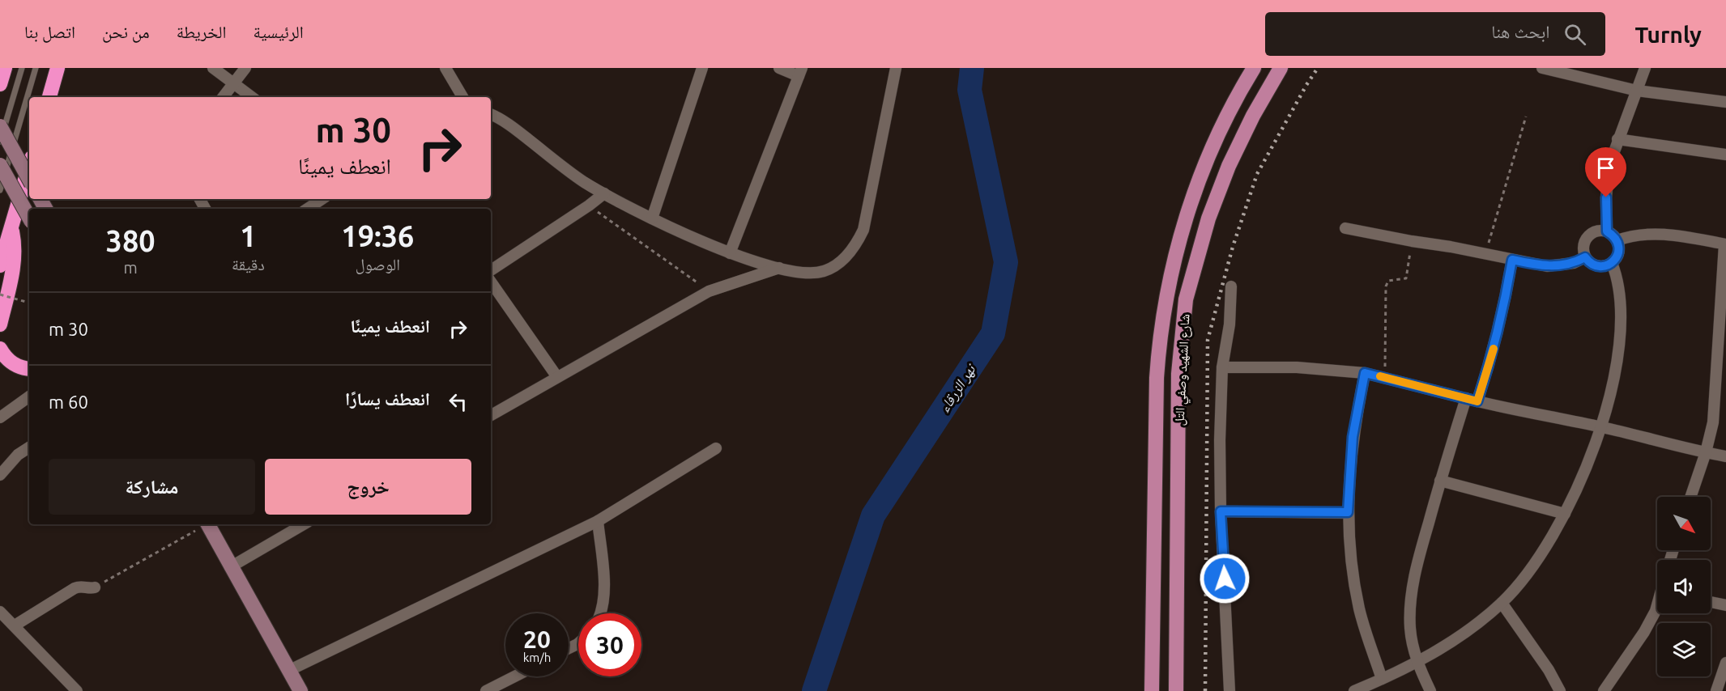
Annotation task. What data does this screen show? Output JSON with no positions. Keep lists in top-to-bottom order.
{
  "streets": {
    "main road": ["شارع الشهيد وصفي التل"]
  },
  "water": ["نهر الزرقاء"],
  "north": "bottom right",
  "page": {
    "header": "Turnly",
    "search": "ابحث هنا",
    "nav": [
      "الرئيسية",
      "الخريطة",
      "من نحن",
      "اتصل بنا"
    ],
    "turn": ["30 m", "انعطف يمينًا"],
    "eta": [
      "19:36",
      "الوصول",
      "1",
      "دقيقة",
      "380",
      "m"
    ],
    "list": [
      {
        "name": "انعطف يمينًا",
        "value": "30 m"
      },
      {
        "name": "انعطف يسارًا",
        "value": "60 m"
      }
    ],
    "buttons": ["خروج", "مشاركة"],
    "speed": "20 km/h",
    "limit": "30"
  }
}
